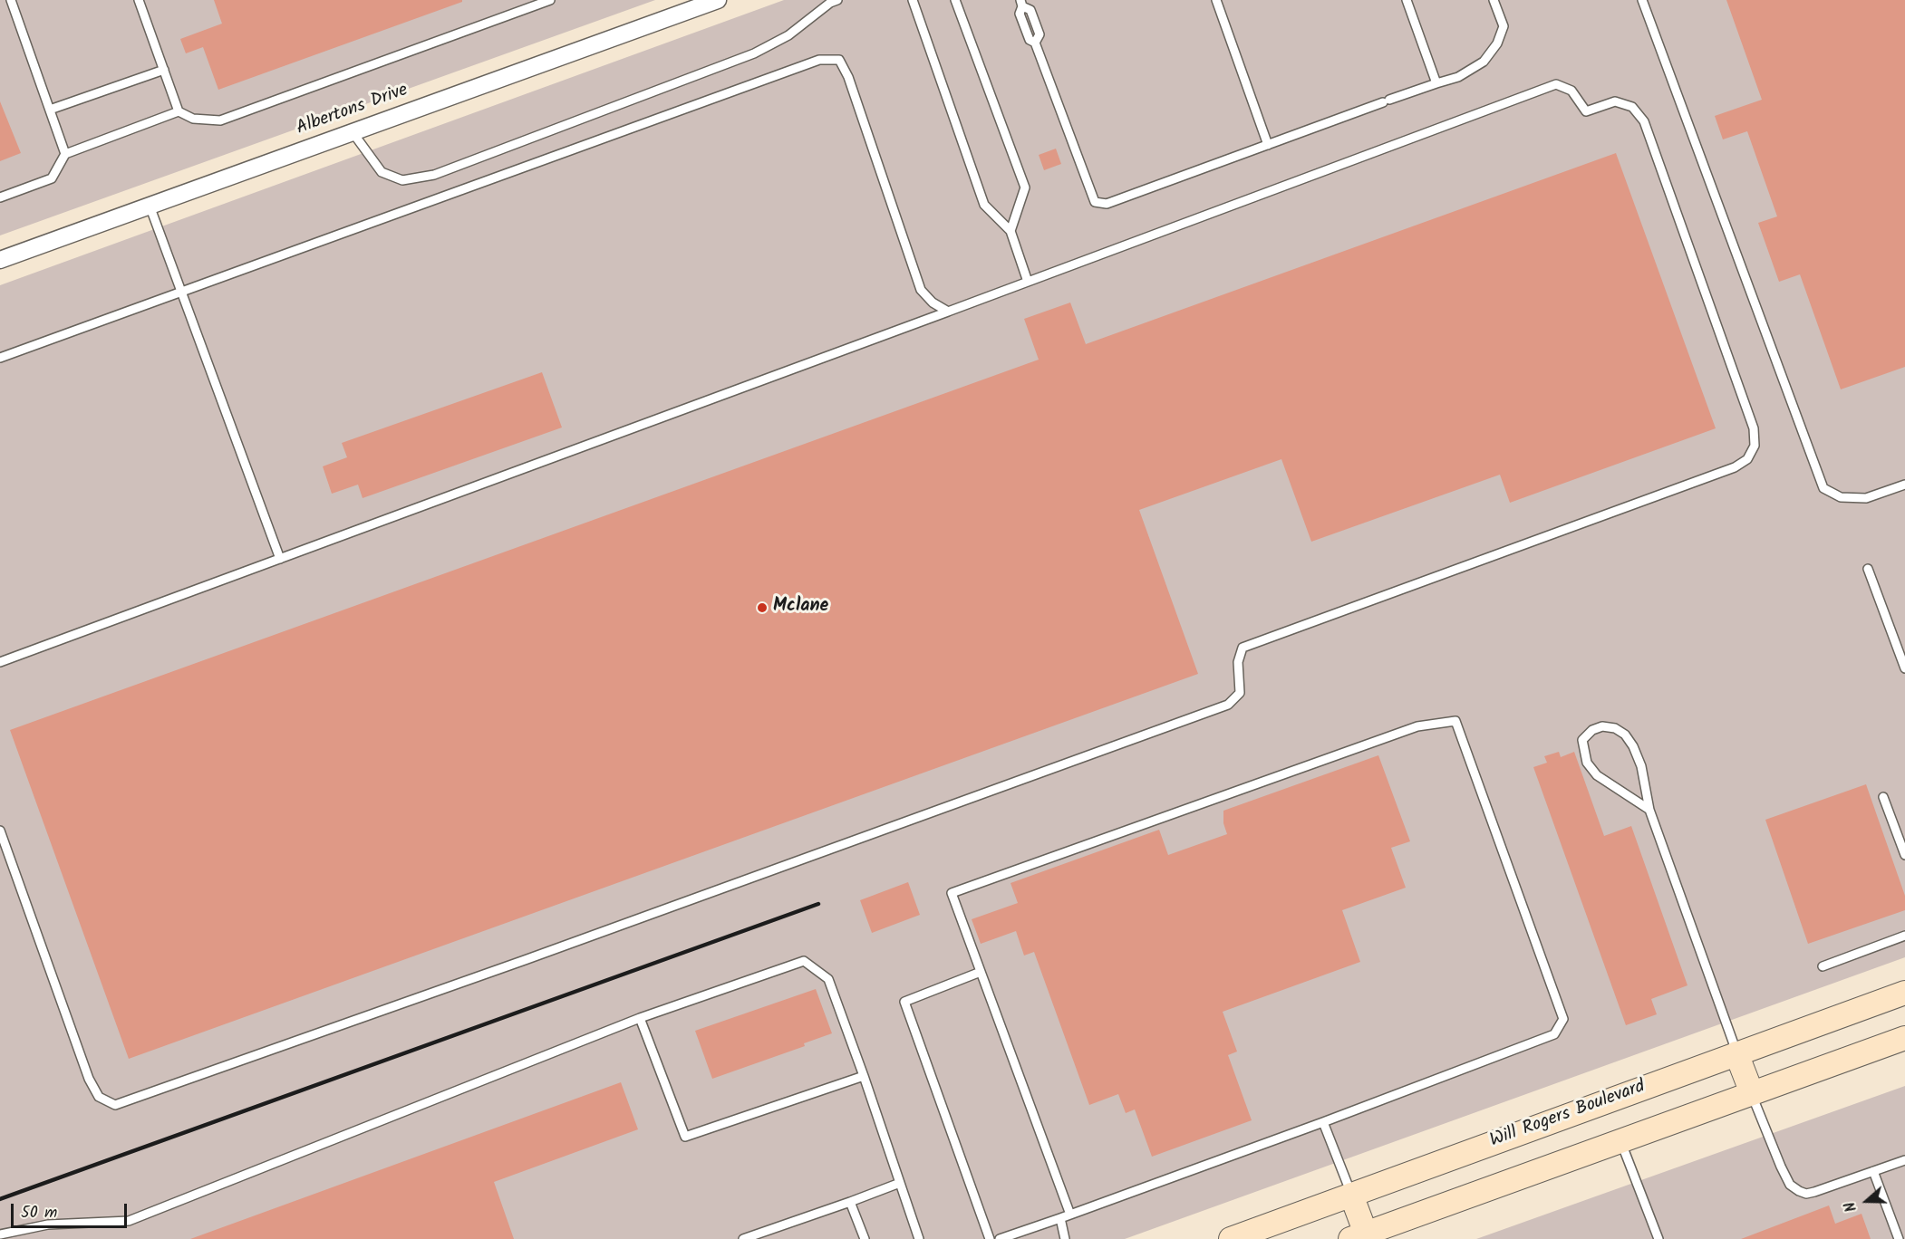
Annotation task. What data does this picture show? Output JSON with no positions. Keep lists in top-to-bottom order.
{
  "streets": {
    "main road": ["Will Rogers Boulevard"],
    "street": ["Albertons Drive"]
  },
  "places": ["Mclane"],
  "scale_bar": "50 m",
  "north": "left"
}
